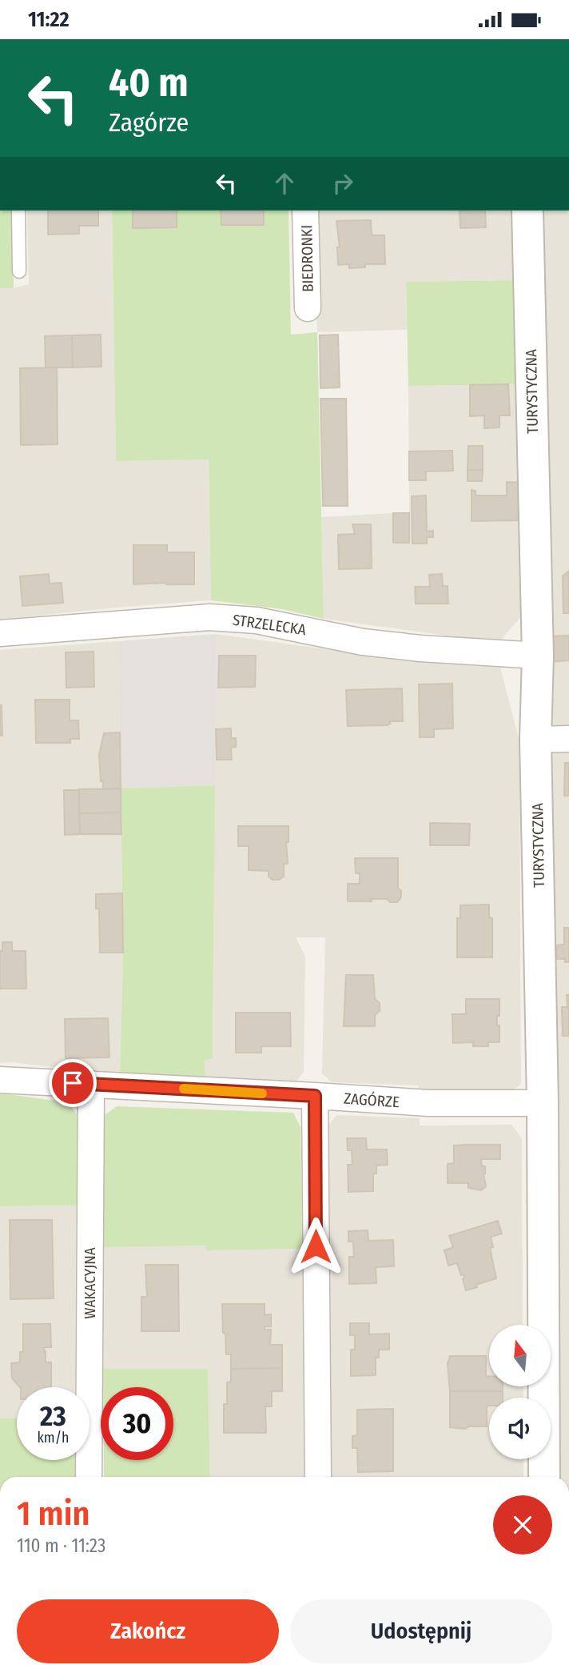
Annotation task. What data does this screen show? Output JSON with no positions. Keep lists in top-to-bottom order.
{
  "streets": {
    "street": [
      "BIEDRONKI",
      "TURYSTYCZNA",
      "STRZELECKA",
      "ZAGÓRZE",
      "WAKACYJNA"
    ]
  },
  "crossings": [
    ["TURYSTYCZNA", "STRZELECKA"],
    ["TURYSTYCZNA", "ZAGÓRZE"],
    ["ZAGÓRZE", "WAKACYJNA"]
  ],
  "north": "top",
  "page": {
    "status": "11:22",
    "turn": ["40 m", "Zagórze"],
    "speed": "23 km/h",
    "limit": "30",
    "heading": ["1 min", "110 m · 11:23"],
    "buttons": ["Zakończ", "Udostępnij"]
  }
}
